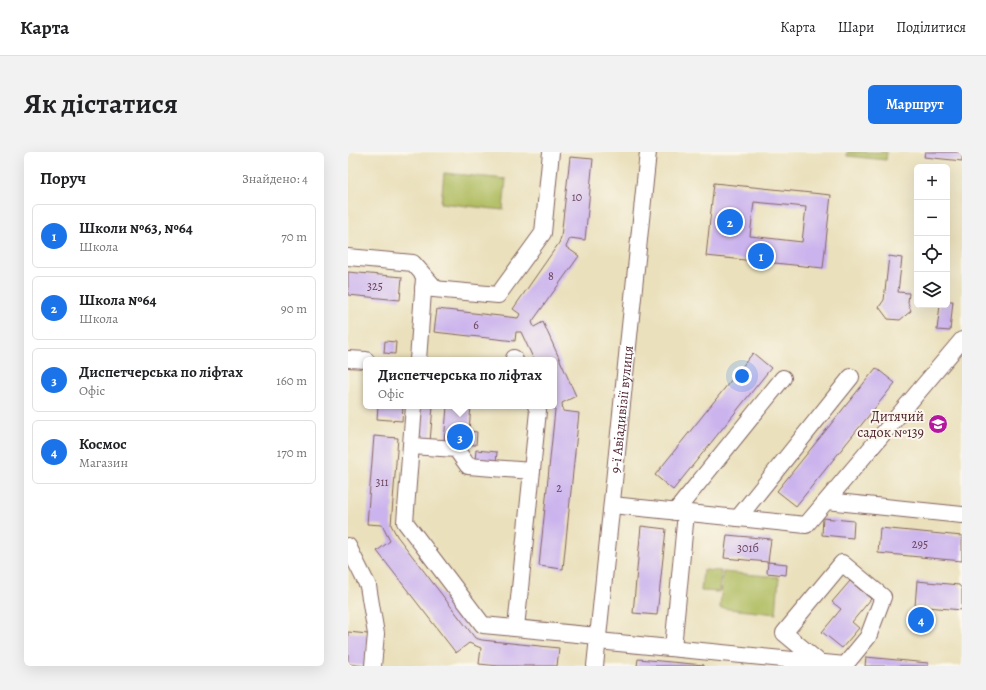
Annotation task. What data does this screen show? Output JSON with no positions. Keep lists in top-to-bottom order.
{
  "streets": {
    "street": ["9-ї Авіадивізії вулиця"]
  },
  "places": {
    "school or university": ["Дитячий садок №139"]
  },
  "house_numbers": [
    "10",
    "8",
    "325",
    "6",
    "311",
    "2",
    "295",
    "301б"
  ],
  "page": {
    "header": "Карта",
    "nav": ["Карта", "Шари", "Поділитися"],
    "title": "Як дістатися",
    "buttons": "Маршрут",
    "heading": ["Поруч", "Знайдено: 4"],
    "map_buttons": ["+", "−"],
    "list": [
      {
        "mark": "1",
        "name": "Школи №63, №64",
        "note": "Школа",
        "value": "70 m"
      },
      {
        "mark": "2",
        "name": "Школа №64",
        "note": "Школа",
        "value": "90 m"
      },
      {
        "mark": "3",
        "name": "Диспетчерська по ліфтах",
        "note": "Офіс",
        "value": "160 m"
      },
      {
        "mark": "4",
        "name": "Космос",
        "note": "Магазин",
        "value": "170 m"
      }
    ],
    "pins": [
      "2",
      "1",
      "3",
      "4"
    ],
    "popup": ["Диспетчерська по ліфтах", "Офіс"]
  }
}
